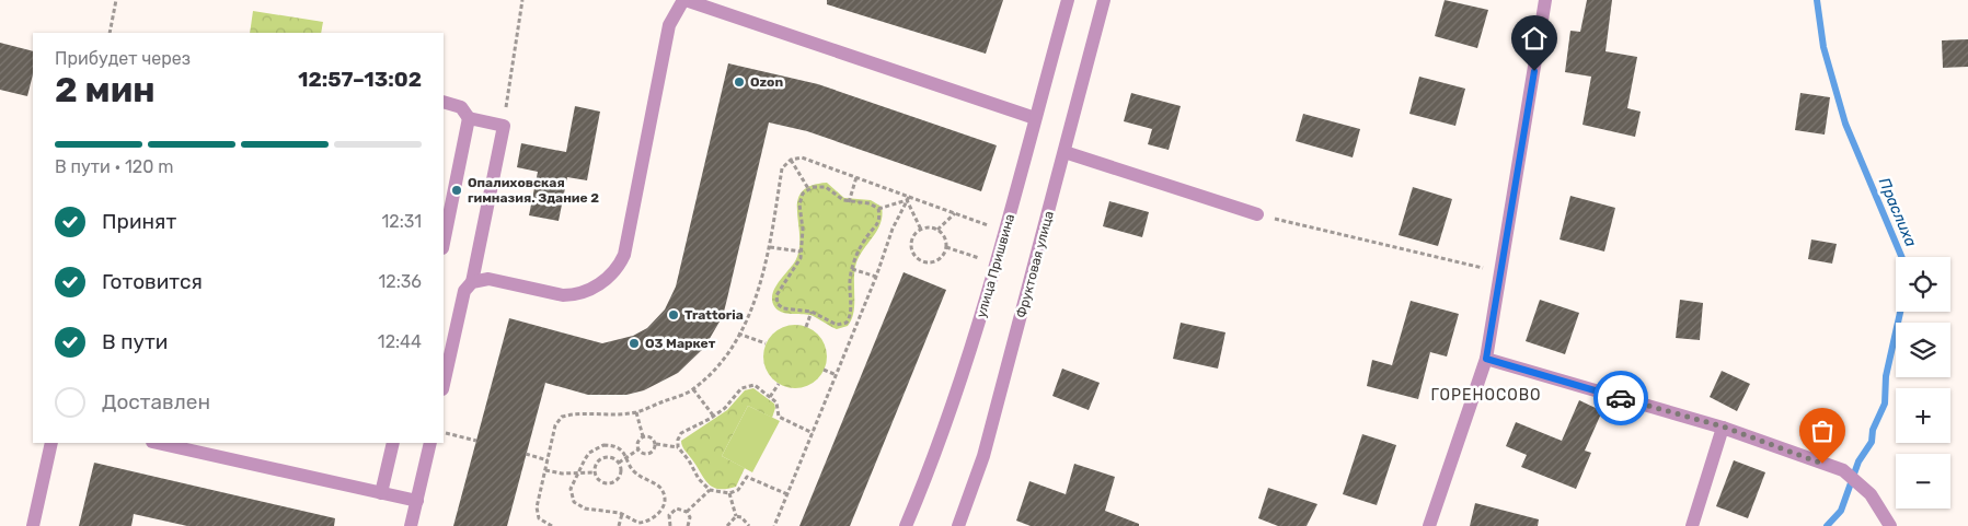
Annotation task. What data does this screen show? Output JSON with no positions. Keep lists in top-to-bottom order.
{
  "streets": {
    "street": ["Фруктовая улица", "улица Пришвина"]
  },
  "districts": ["ГОРЕНОСОВО"],
  "water": ["Праслиха"],
  "places": [
    "Ozon",
    "Опалиховская гимназия. Здание 2",
    "Trattoria",
    "О3 Маркет"
  ],
  "page": {
    "heading": ["2 мин", "Прибудет через", "12:57–13:02"],
    "bar": "В пути · 120 m",
    "list": [
      ["Принят", "12:31"],
      ["Готовится", "12:36"],
      ["В пути", "12:44"],
      "Доставлен"
    ],
    "map_buttons": ["+", "−"]
  }
}
